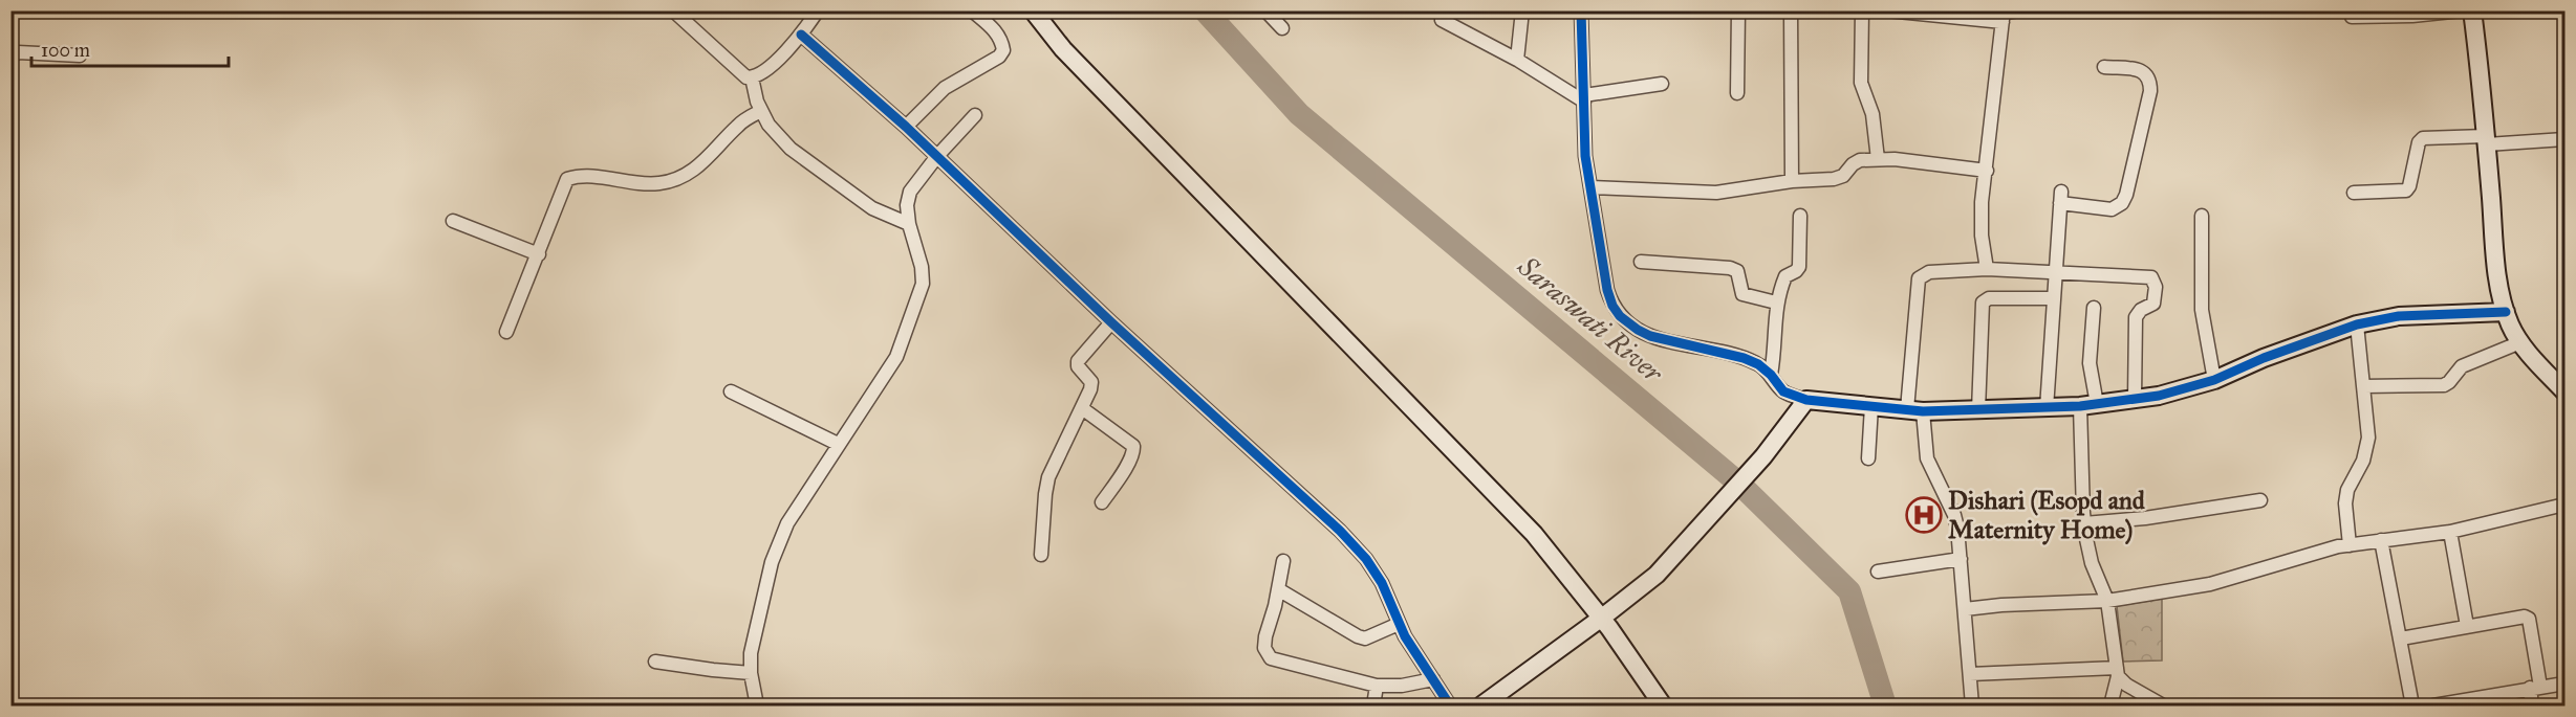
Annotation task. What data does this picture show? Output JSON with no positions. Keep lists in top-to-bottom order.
{
  "water": ["Saraswati River"],
  "places": {
    "hospital": ["Dishari (Esopd and Maternity Home)"]
  },
  "scale_bar": "100 m"
}
